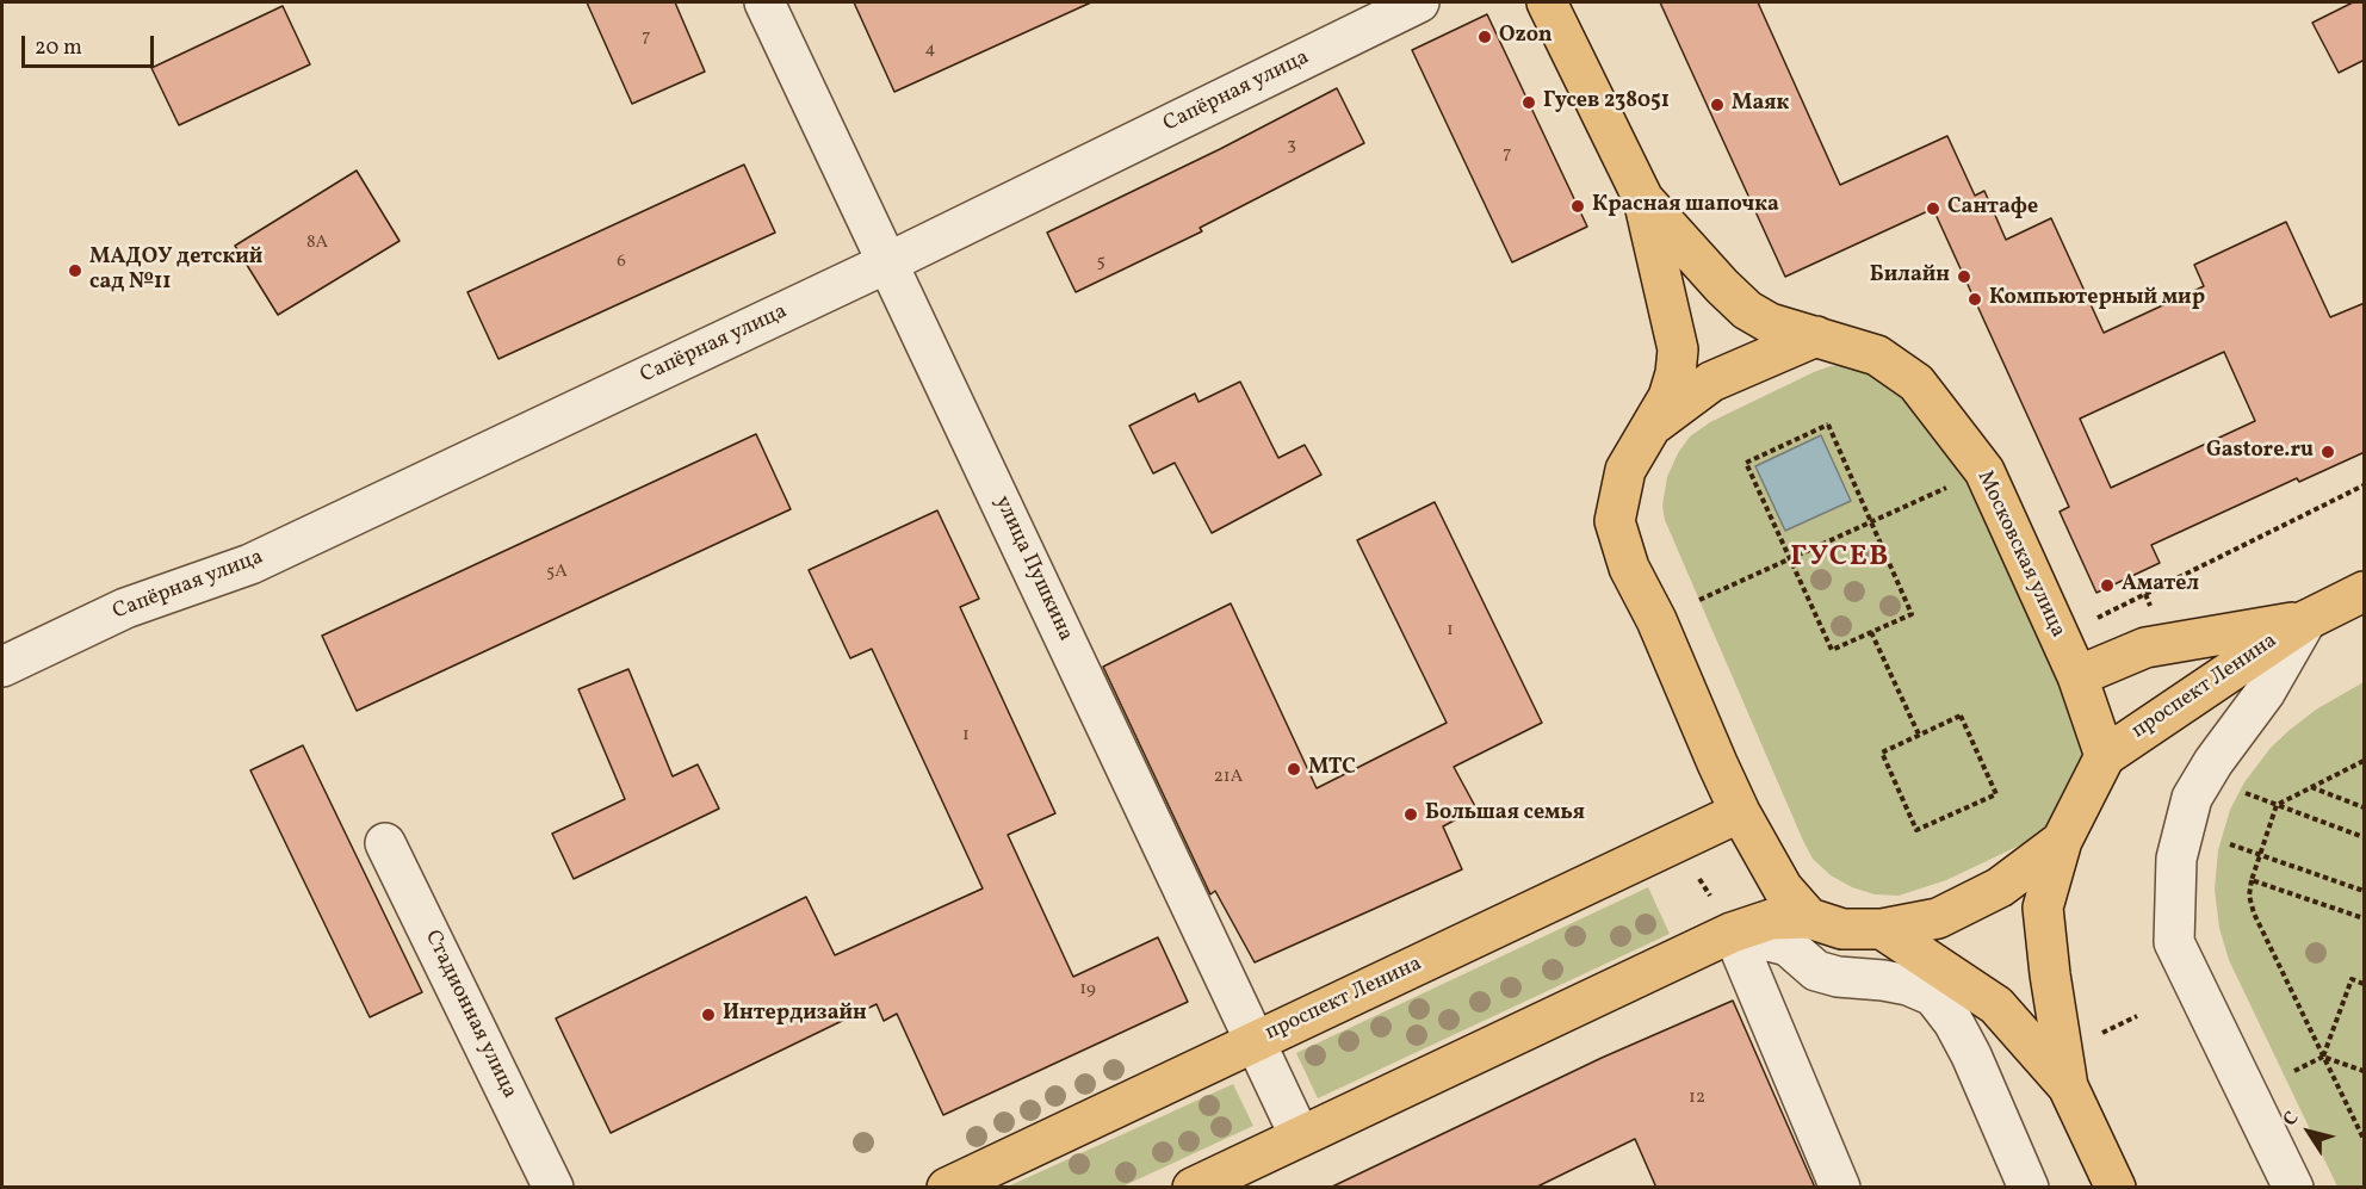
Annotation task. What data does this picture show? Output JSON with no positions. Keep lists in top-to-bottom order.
{
  "streets": {
    "main road": ["Московская улица", "проспект Ленина"],
    "street": ["Сапёрная улица", "улица Пушкина", "Стадионная улица"]
  },
  "crossings": [
    ["Сапёрная улица", "улица Пушкина"],
    ["Московская улица", "проспект Ленина"],
    ["улица Пушкина", "проспект Ленина"]
  ],
  "districts": ["ГУСЕВ"],
  "places": [
    "Ozon",
    "Гусев 238051",
    "Маяк",
    "Красная шапочка",
    "Сантафе",
    "МАДОУ детский сад №11",
    "Билайн",
    "Компьютерный мир",
    "Gastore.ru",
    "Амател",
    "МТС",
    "Большая семья",
    "Интердизайн"
  ],
  "house_numbers": [
    "7",
    "4",
    "3",
    "7",
    "8А",
    "6",
    "5",
    "5А",
    "1",
    "1",
    "21А",
    "19",
    "12"
  ],
  "scale_bar": "20 m",
  "north": "top left"
}
